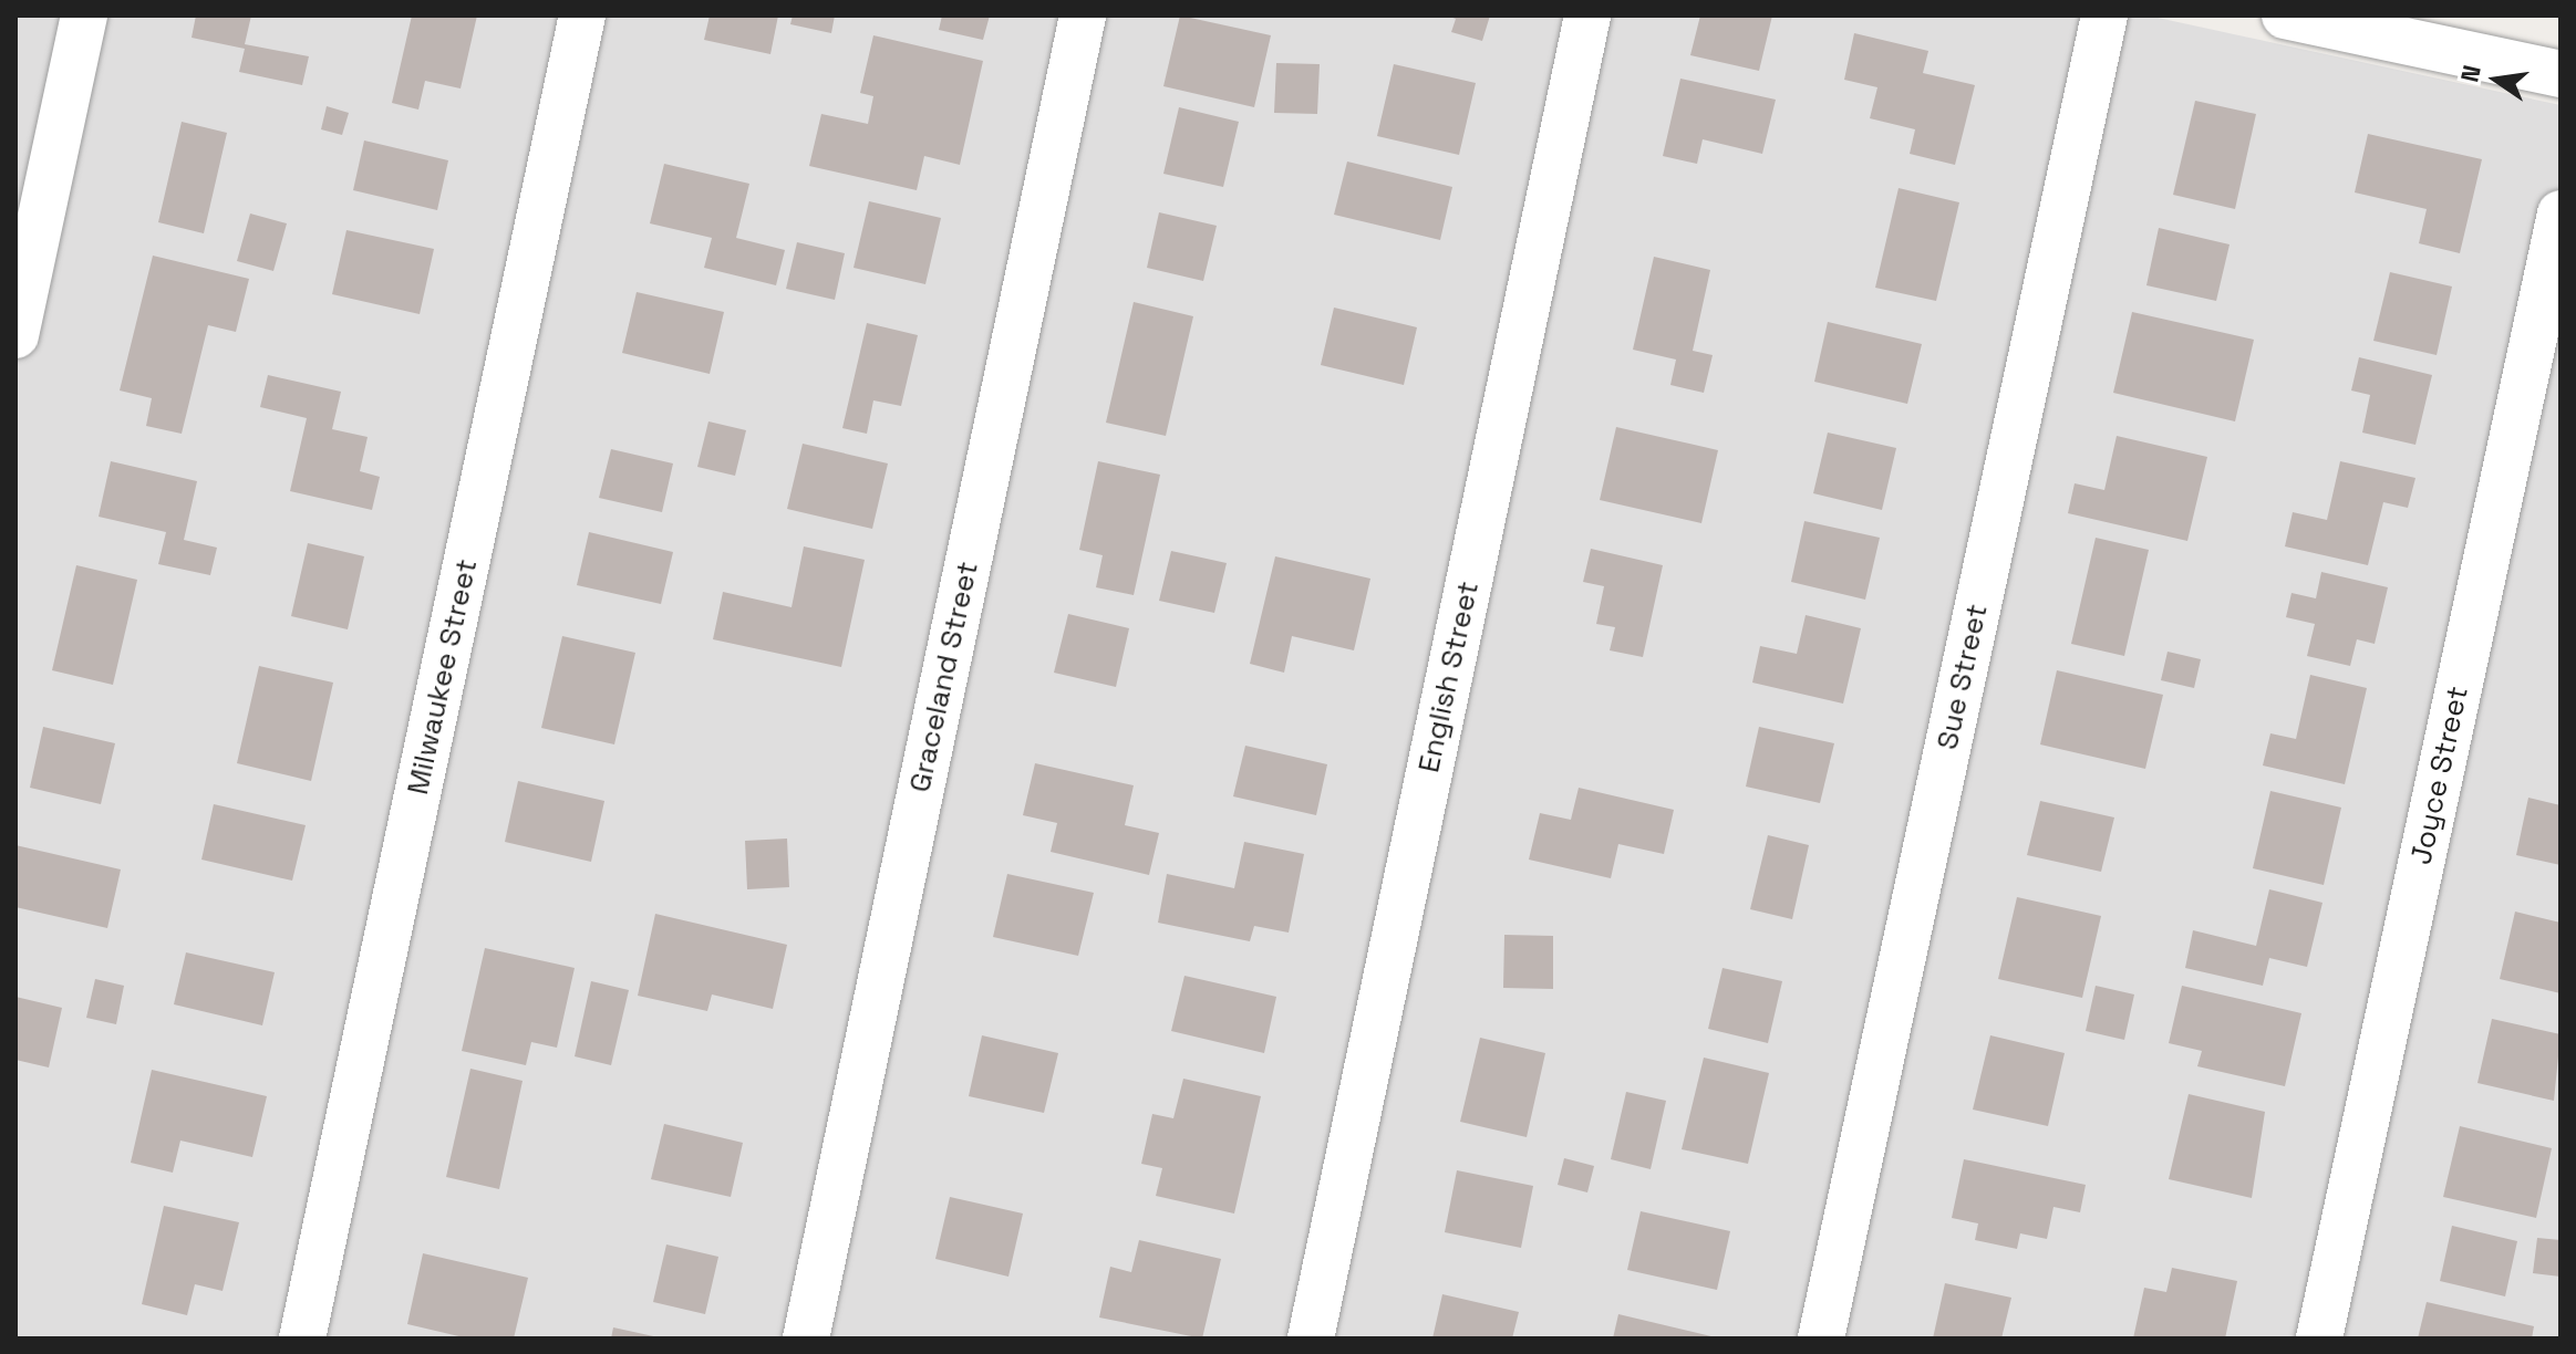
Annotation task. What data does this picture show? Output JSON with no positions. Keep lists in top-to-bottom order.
{
  "streets": {
    "street": [
      "Milwaukee Street",
      "Graceland Street",
      "English Street",
      "Sue Street",
      "Joyce Street"
    ]
  },
  "north": "left"
}
